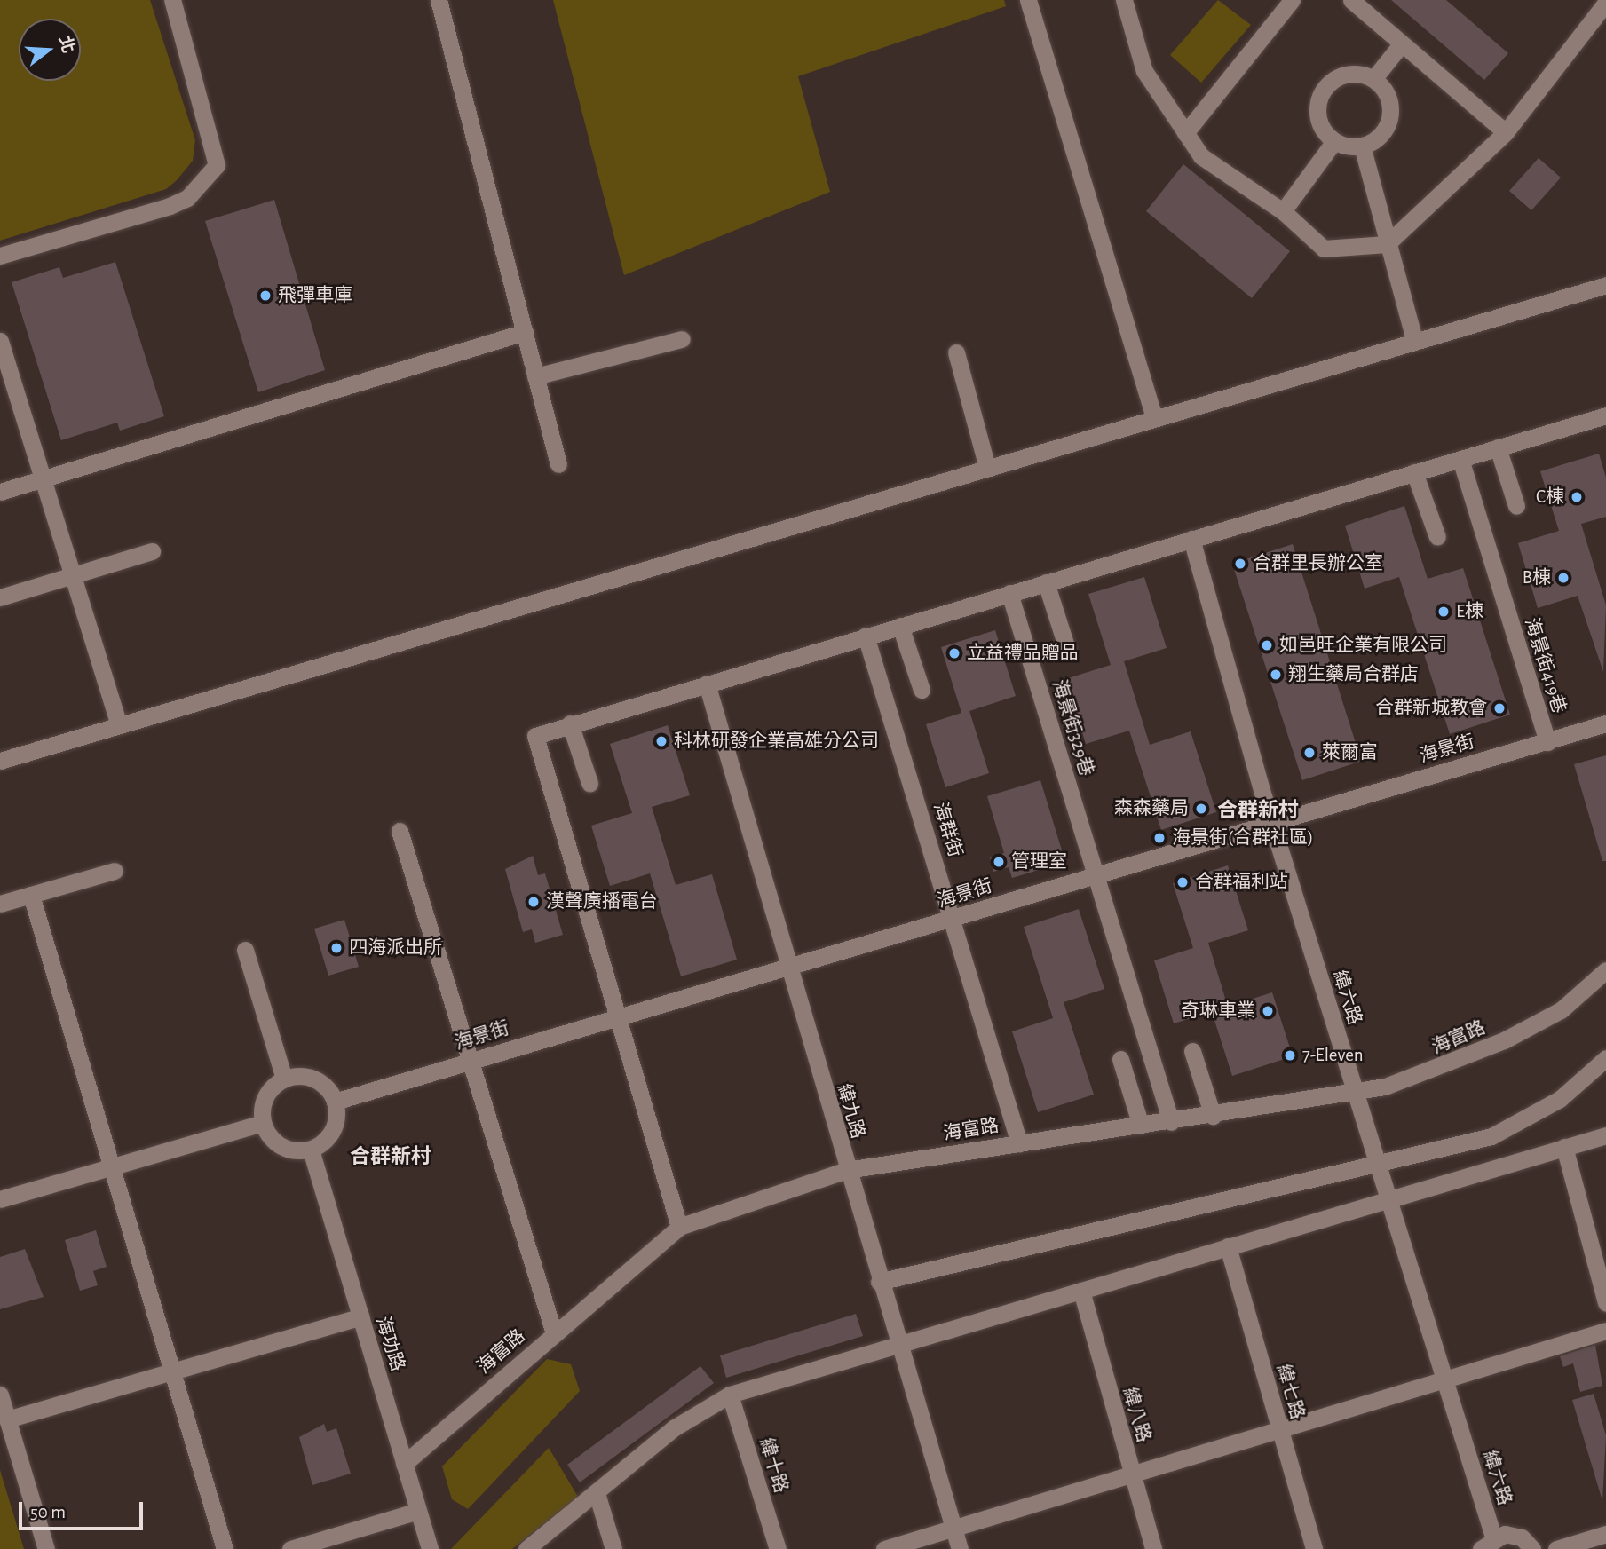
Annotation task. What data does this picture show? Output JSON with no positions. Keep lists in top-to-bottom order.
{
  "streets": {
    "street": [
      "海景街419巷",
      "海景街329巷",
      "海景街",
      "海群街",
      "緯六路",
      "海富路",
      "緯九路",
      "海功路",
      "緯七路",
      "緯八路",
      "緯十路"
    ]
  },
  "crossings": [
    ["海景街419巷", "海景街"],
    ["海景街329巷", "海景街"],
    ["海景街329巷", "海富路"],
    ["海景街", "海群街"],
    ["海景街", "緯六路"],
    ["海景街", "緯九路"],
    ["海景街", "海功路"],
    ["海群街", "海富路"],
    ["緯六路", "海富路"],
    ["海富路", "緯九路"],
    ["海富路", "海功路"]
  ],
  "districts": ["合群新村", "合群新村"],
  "places": [
    "飛彈車庫",
    "C棟",
    "合群里長辦公室",
    "B棟",
    "E棟",
    "如邑旺企業有限公司",
    "立益禮品贈品",
    "翔生藥局合群店",
    "合群新城教會",
    "科林研發企業高雄分公司",
    "萊爾富",
    "森森藥局",
    "海景街(合群社區)",
    "管理室",
    "合群福利站",
    "漢聲廣播電台",
    "四海派出所",
    "奇琳車業",
    "7-Eleven"
  ],
  "scale_bar": "50 m",
  "north": "right"
}
